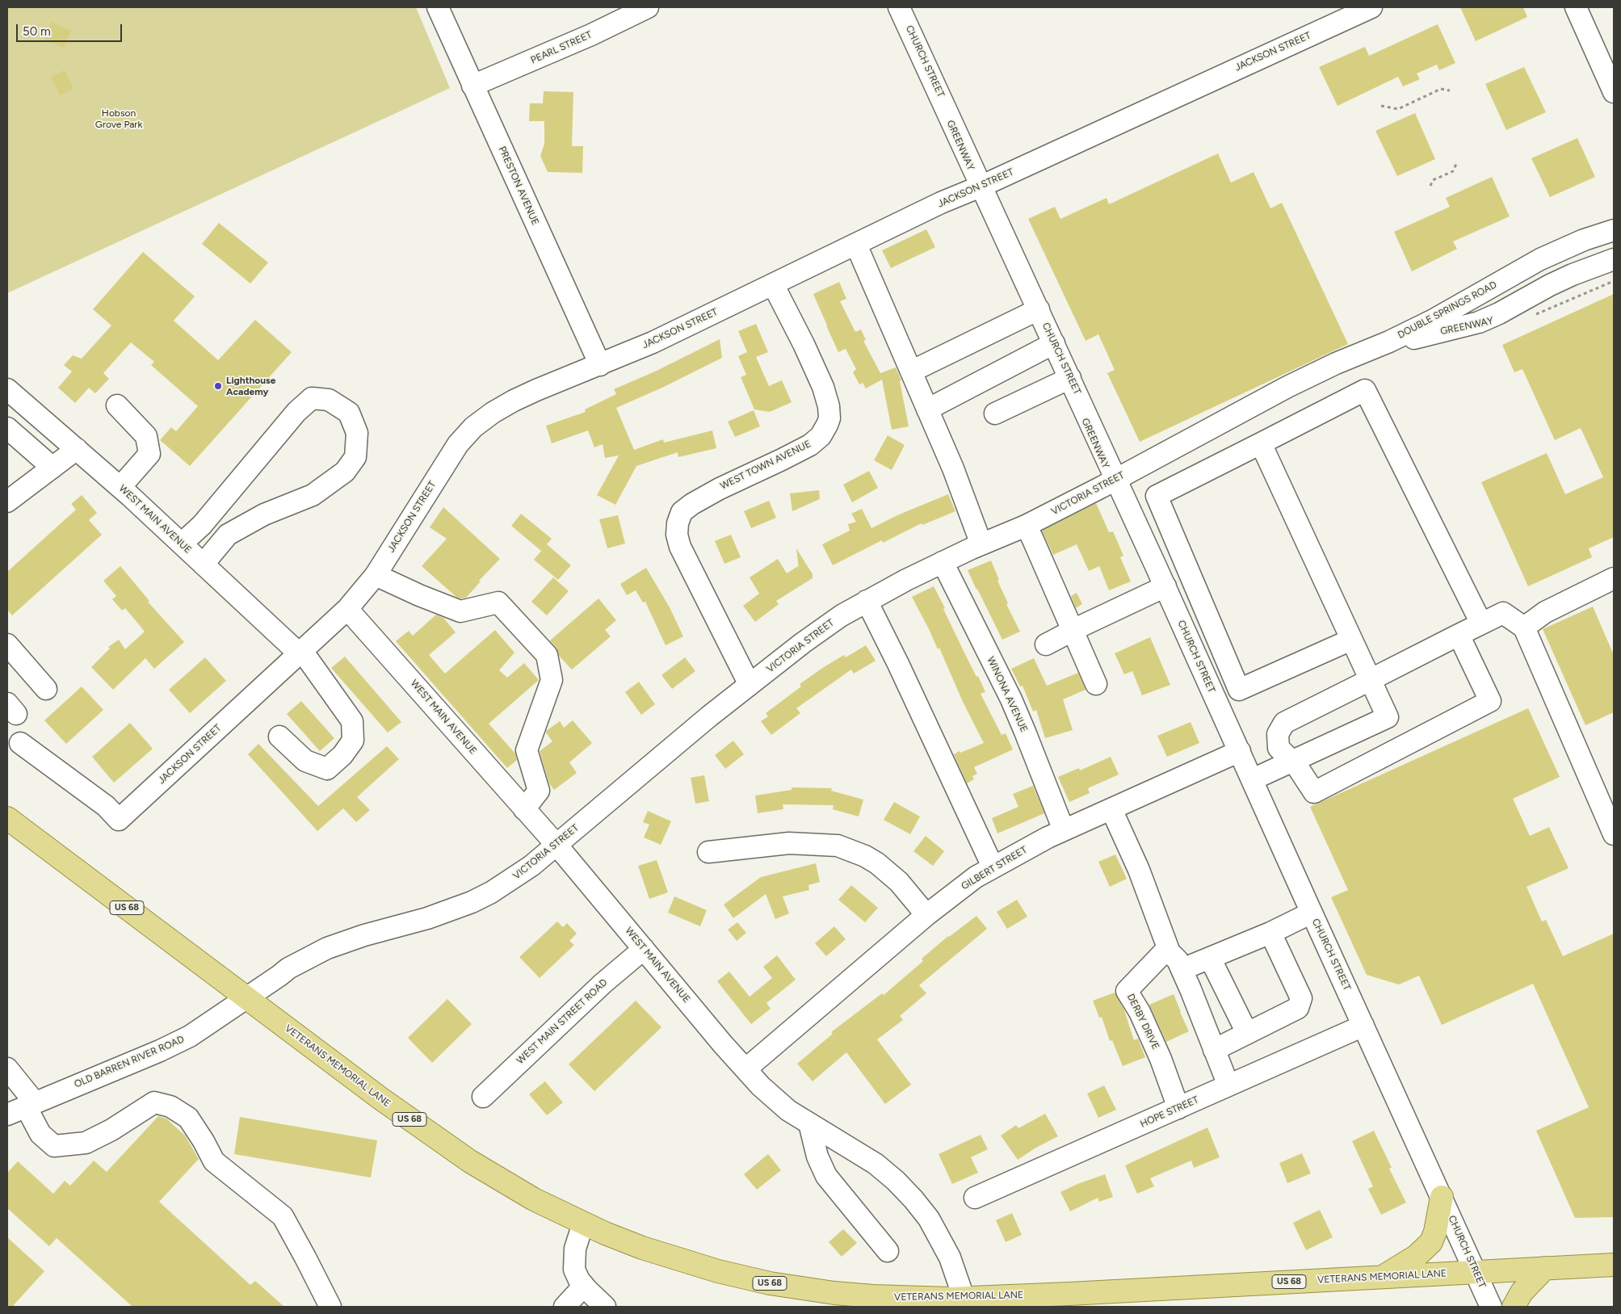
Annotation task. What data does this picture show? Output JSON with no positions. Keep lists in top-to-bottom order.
{
  "streets": {
    "main road": ["US 68", "VETERANS MEMORIAL LANE"],
    "street": [
      "PEARL STREET",
      "JACKSON STREET",
      "CHURCH STREET",
      "PRESTON AVENUE",
      "DOUBLE SPRINGS ROAD",
      "WEST TOWN AVENUE",
      "VICTORIA STREET",
      "WEST MAIN AVENUE",
      "WINONA AVENUE",
      "GILBERT STREET",
      "WEST MAIN STREET ROAD",
      "DERBY DRIVE",
      "OLD BARREN RIVER ROAD",
      "HOPE STREET"
    ]
  },
  "crossings": [
    ["PEARL STREET", "PRESTON AVENUE"],
    ["JACKSON STREET", "CHURCH STREET"],
    ["JACKSON STREET", "PRESTON AVENUE"],
    ["JACKSON STREET", "WEST TOWN AVENUE"],
    ["JACKSON STREET", "WEST MAIN AVENUE"],
    ["CHURCH STREET", "VICTORIA STREET"],
    ["CHURCH STREET", "GILBERT STREET"],
    ["CHURCH STREET", "VETERANS MEMORIAL LANE"],
    ["CHURCH STREET", "HOPE STREET"],
    ["DOUBLE SPRINGS ROAD", "VICTORIA STREET"],
    ["WEST TOWN AVENUE", "VICTORIA STREET"],
    ["VICTORIA STREET", "WEST MAIN AVENUE"],
    ["VICTORIA STREET", "WINONA AVENUE"],
    ["VICTORIA STREET", "OLD BARREN RIVER ROAD"],
    ["VICTORIA STREET", "VETERANS MEMORIAL LANE"],
    ["WEST MAIN AVENUE", "GILBERT STREET"],
    ["WEST MAIN AVENUE", "WEST MAIN STREET ROAD"],
    ["WEST MAIN AVENUE", "VETERANS MEMORIAL LANE"],
    ["WINONA AVENUE", "GILBERT STREET"],
    ["DERBY DRIVE", "HOPE STREET"],
    ["OLD BARREN RIVER ROAD", "VETERANS MEMORIAL LANE"]
  ],
  "parks": ["Hobson Grove Park"],
  "places": ["Lighthouse Academy"],
  "scale_bar": "50 m"
}
